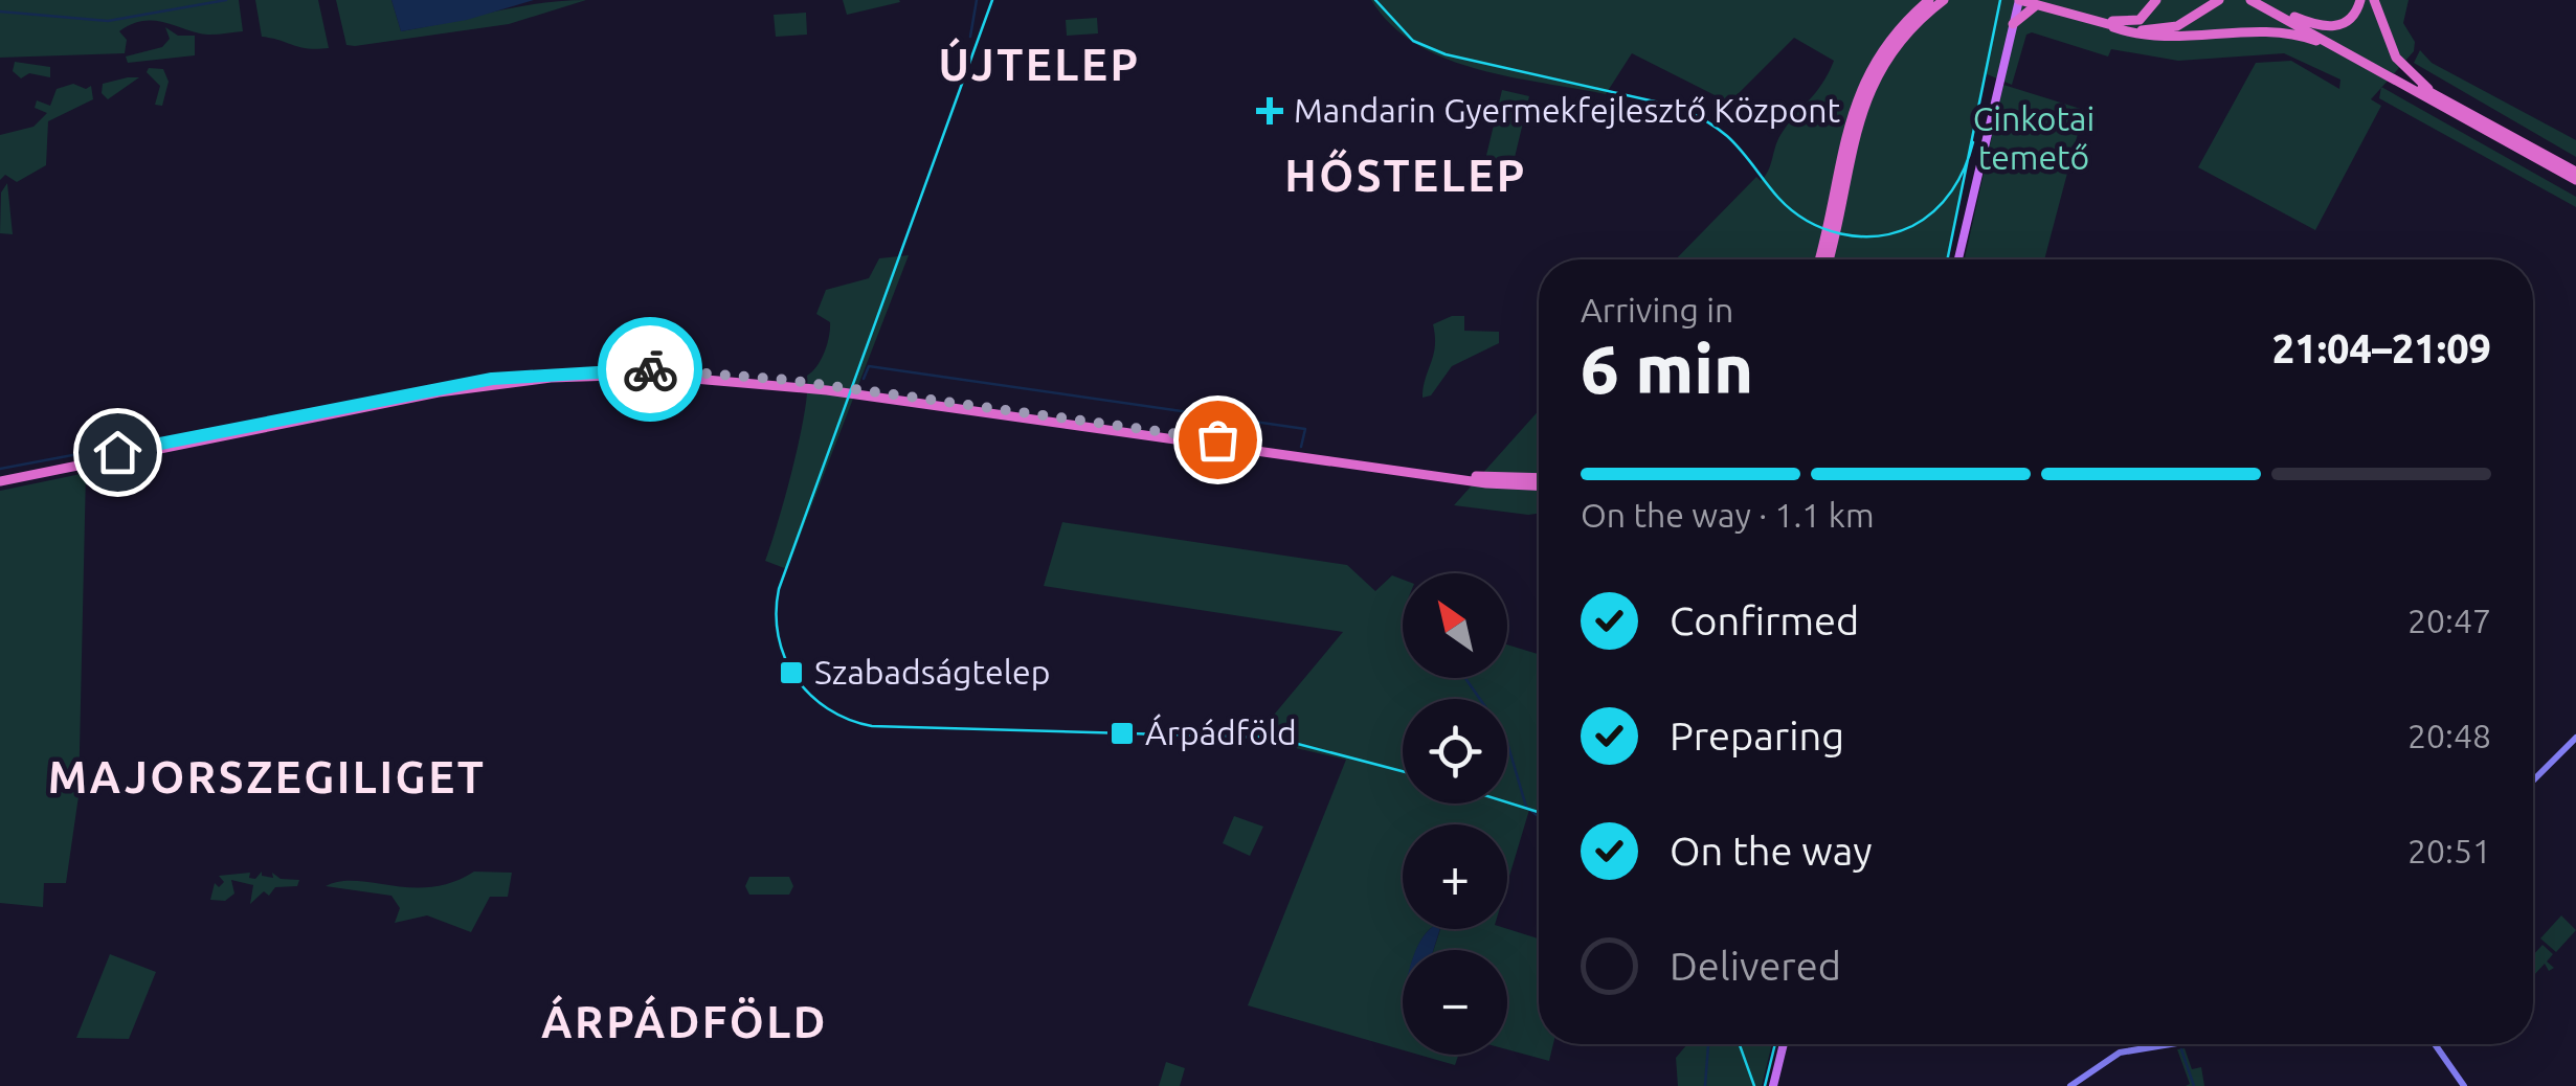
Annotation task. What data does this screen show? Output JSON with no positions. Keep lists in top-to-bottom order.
{
  "districts": [
    "ÚJTELEP",
    "HŐSTELEP",
    "MAJORSZEGILIGET",
    "ÁRPÁDFÖLD"
  ],
  "parks": ["Cinkotai temető"],
  "places": {
    "health": ["Mandarin Gyermekfejlesztő Központ"],
    "transit": ["Szabadságtelep", "Árpádföld"]
  },
  "north": "top left",
  "page": {
    "heading": ["6 min", "Arriving in", "21:04–21:09"],
    "bar": "On the way · 1.1 km",
    "list": [
      ["Confirmed", "20:47"],
      ["Preparing", "20:48"],
      ["On the way", "20:51"],
      "Delivered"
    ],
    "map_buttons": ["+", "−"]
  }
}
